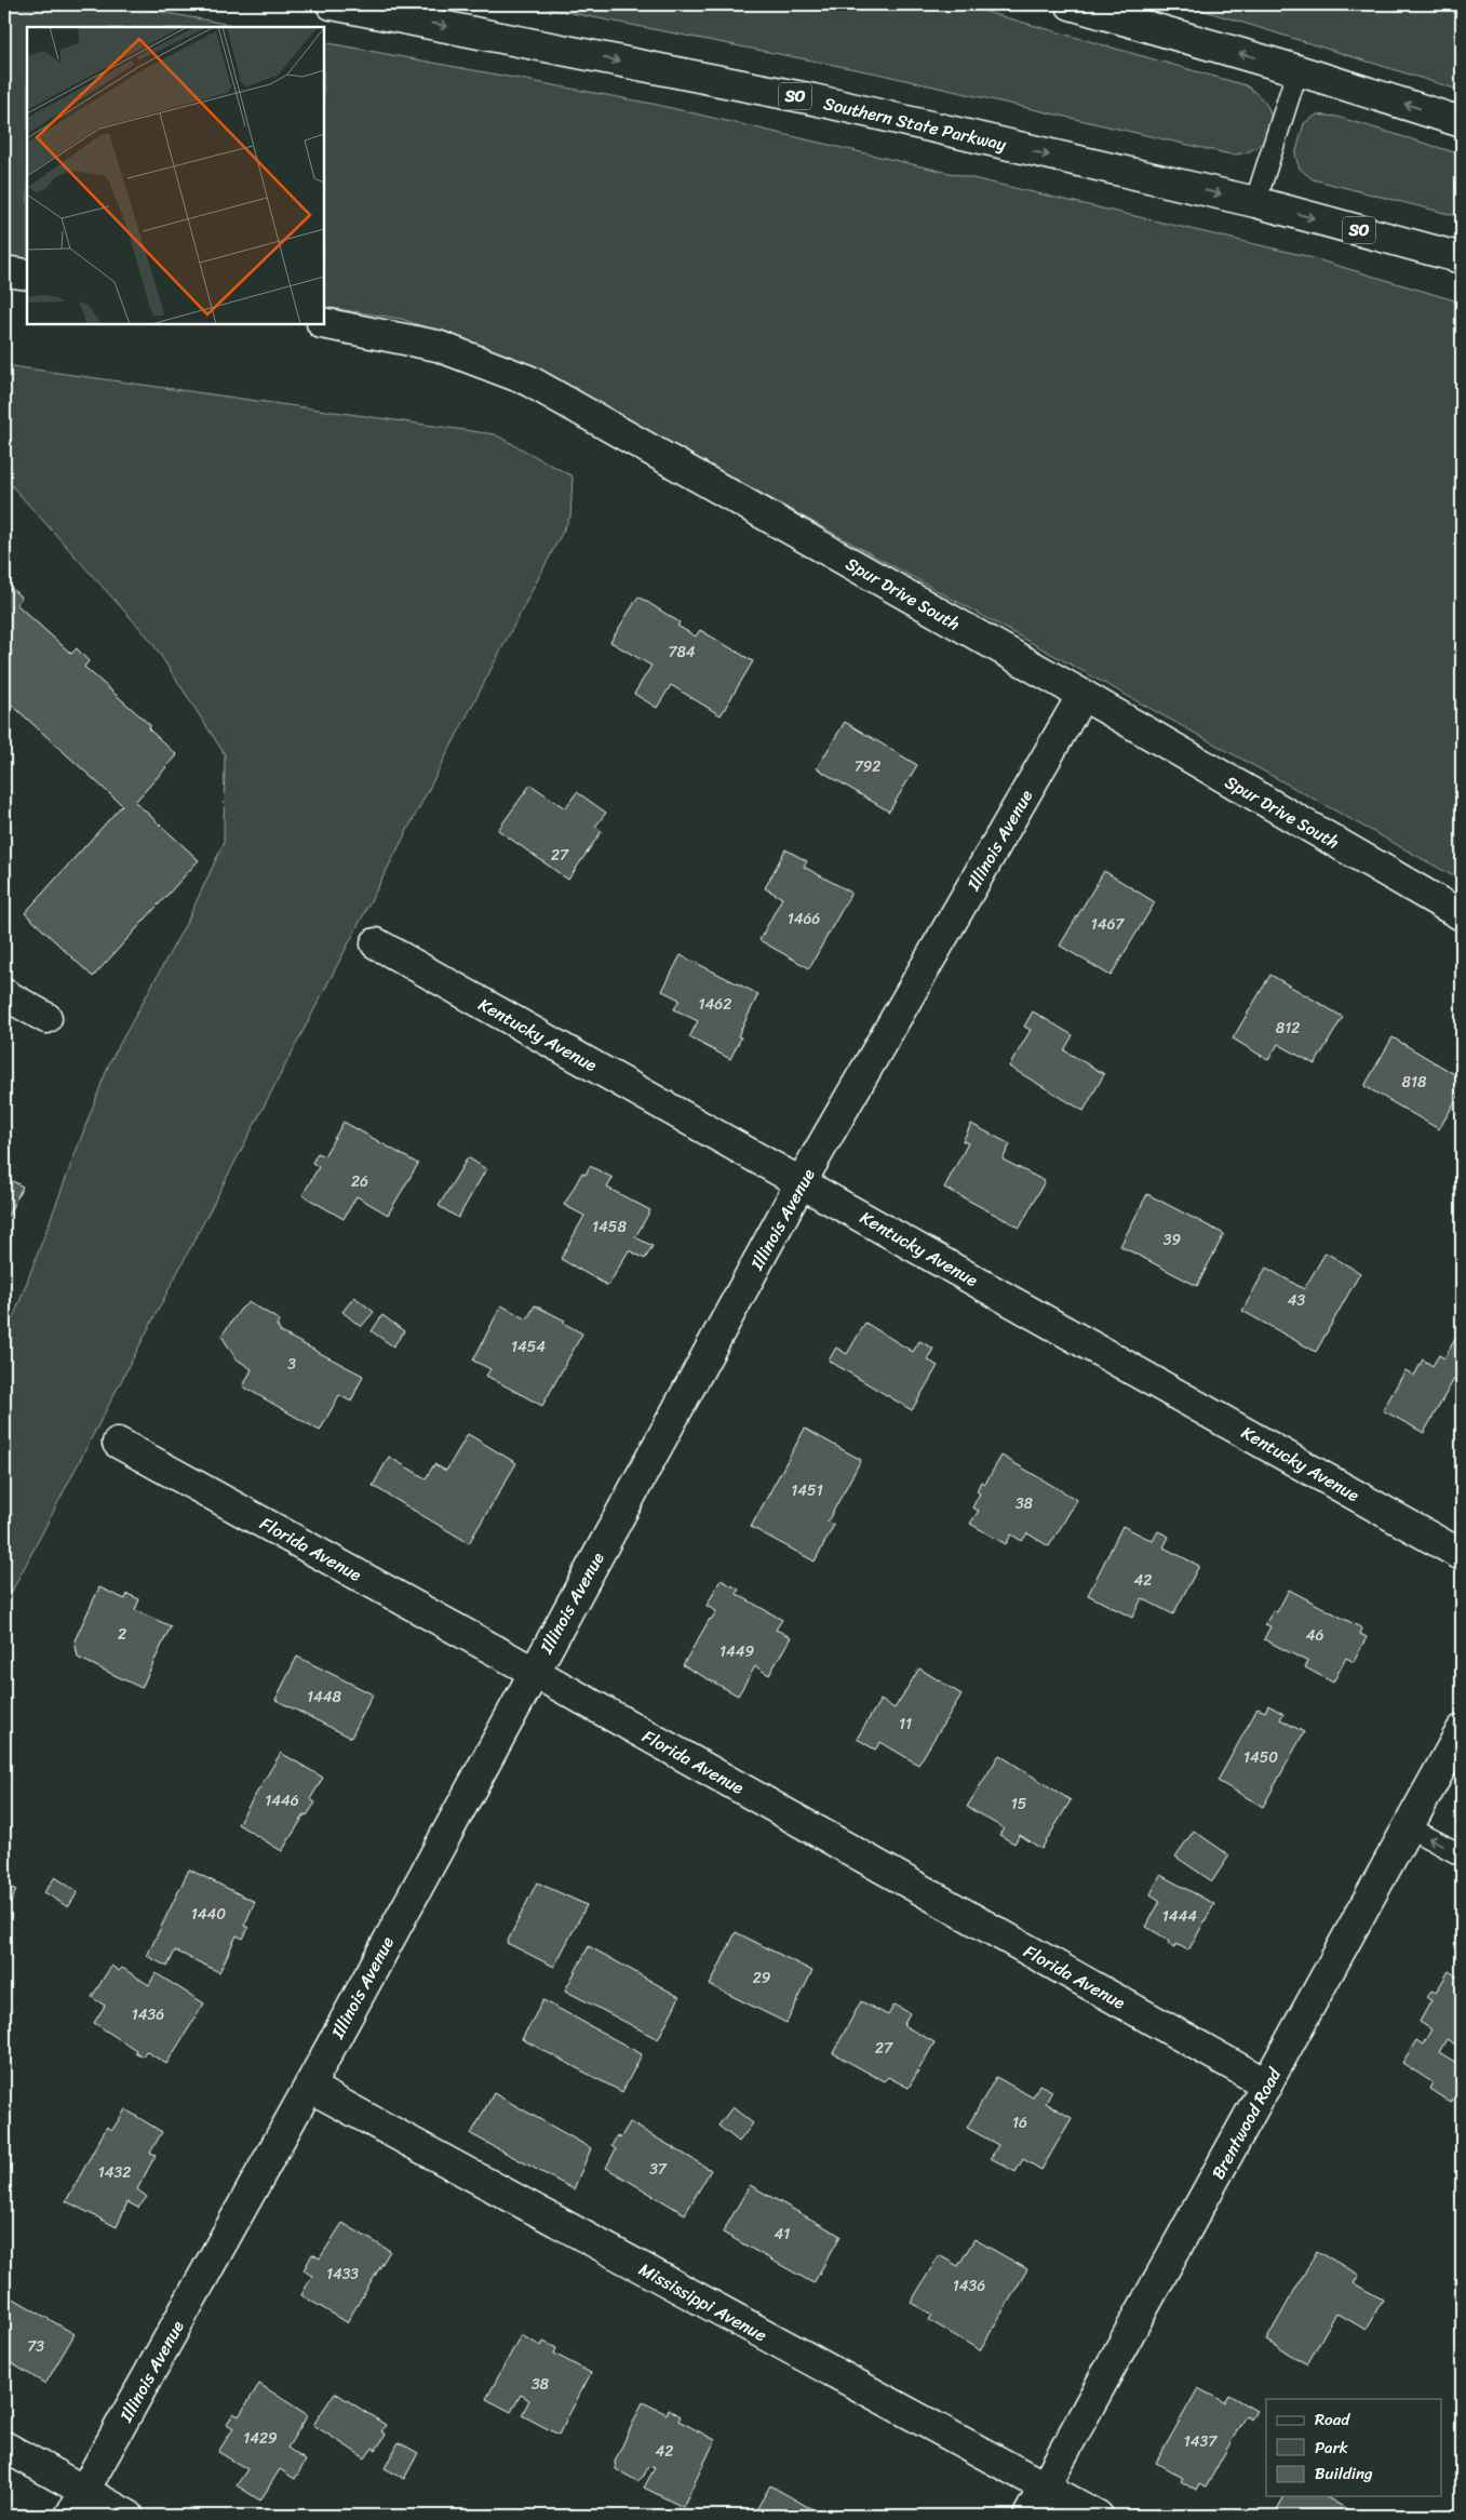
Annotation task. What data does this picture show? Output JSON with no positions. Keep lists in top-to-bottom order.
{
  "streets": {
    "main road": [
      "SO",
      "Southern State Parkway",
      "Spur Drive South",
      "Illinois Avenue",
      "Kentucky Avenue",
      "Florida Avenue",
      "Brentwood Road",
      "Mississippi Avenue"
    ]
  },
  "crossings": [
    ["Spur Drive South", "Illinois Avenue"],
    ["Illinois Avenue", "Kentucky Avenue"],
    ["Illinois Avenue", "Florida Avenue"],
    ["Illinois Avenue", "Mississippi Avenue"],
    ["Florida Avenue", "Brentwood Road"],
    ["Brentwood Road", "Mississippi Avenue"]
  ],
  "house_numbers": [
    "784",
    "792",
    "27",
    "1466",
    "1467",
    "1462",
    "812",
    "818",
    "26",
    "1458",
    "39",
    "43",
    "1454",
    "3",
    "1451",
    "38",
    "42",
    "2",
    "46",
    "1449",
    "1448",
    "11",
    "1450",
    "1446",
    "15",
    "1440",
    "1444",
    "29",
    "1436",
    "27",
    "16",
    "37",
    "1432",
    "41",
    "1433",
    "1436",
    "73",
    "38",
    "1429",
    "1437",
    "42"
  ],
  "legend": ["Road", "Park", "Building"]
}
